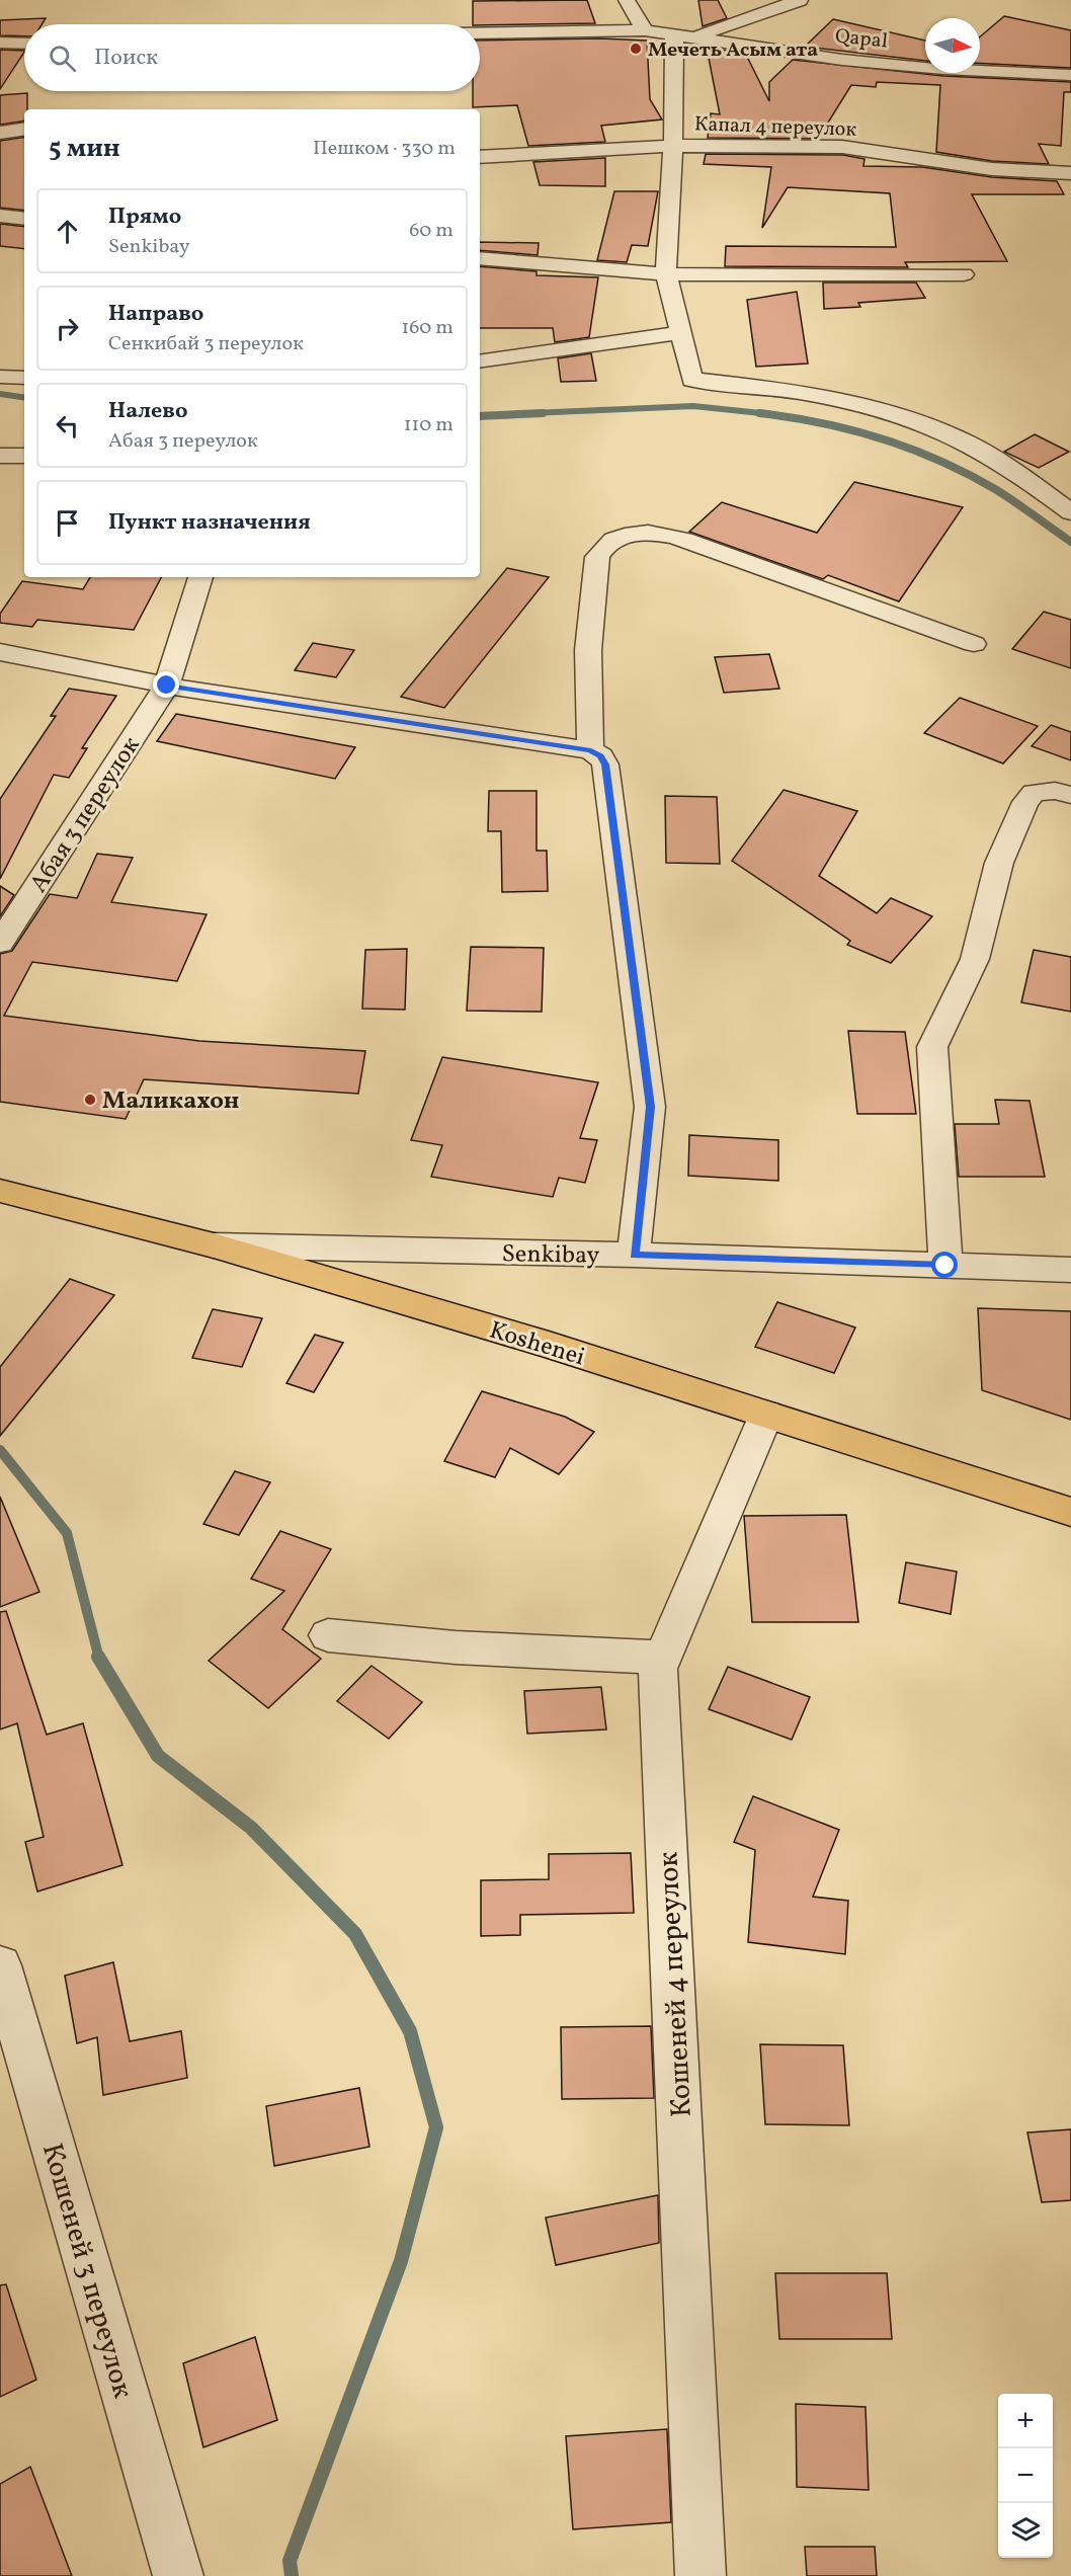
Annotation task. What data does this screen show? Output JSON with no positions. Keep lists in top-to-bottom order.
{
  "streets": {
    "main road": ["Koshenei"],
    "street": [
      "Qapal",
      "Капал 4 переулок",
      "Абая 3 переулок",
      "Senkibay",
      "Кошеней 4 переулок",
      "Кошеней 3 переулок"
    ]
  },
  "crossings": [
    ["Senkibay", "Koshenei"],
    ["Koshenei", "Кошеней 4 переулок"]
  ],
  "places": ["Мечеть Асым ата", "Маликахон"],
  "north": "right",
  "page": {
    "search": "Поиск",
    "heading": ["5 мин", "Пешком · 330 m"],
    "list": [
      ["Прямо", "Senkibay", "60 m"],
      ["Направо", "Сенкибай 3 переулок", "160 m"],
      ["Налево", "Абая 3 переулок", "110 m"],
      "Пункт назначения"
    ],
    "map_buttons": ["+", "−"]
  }
}
